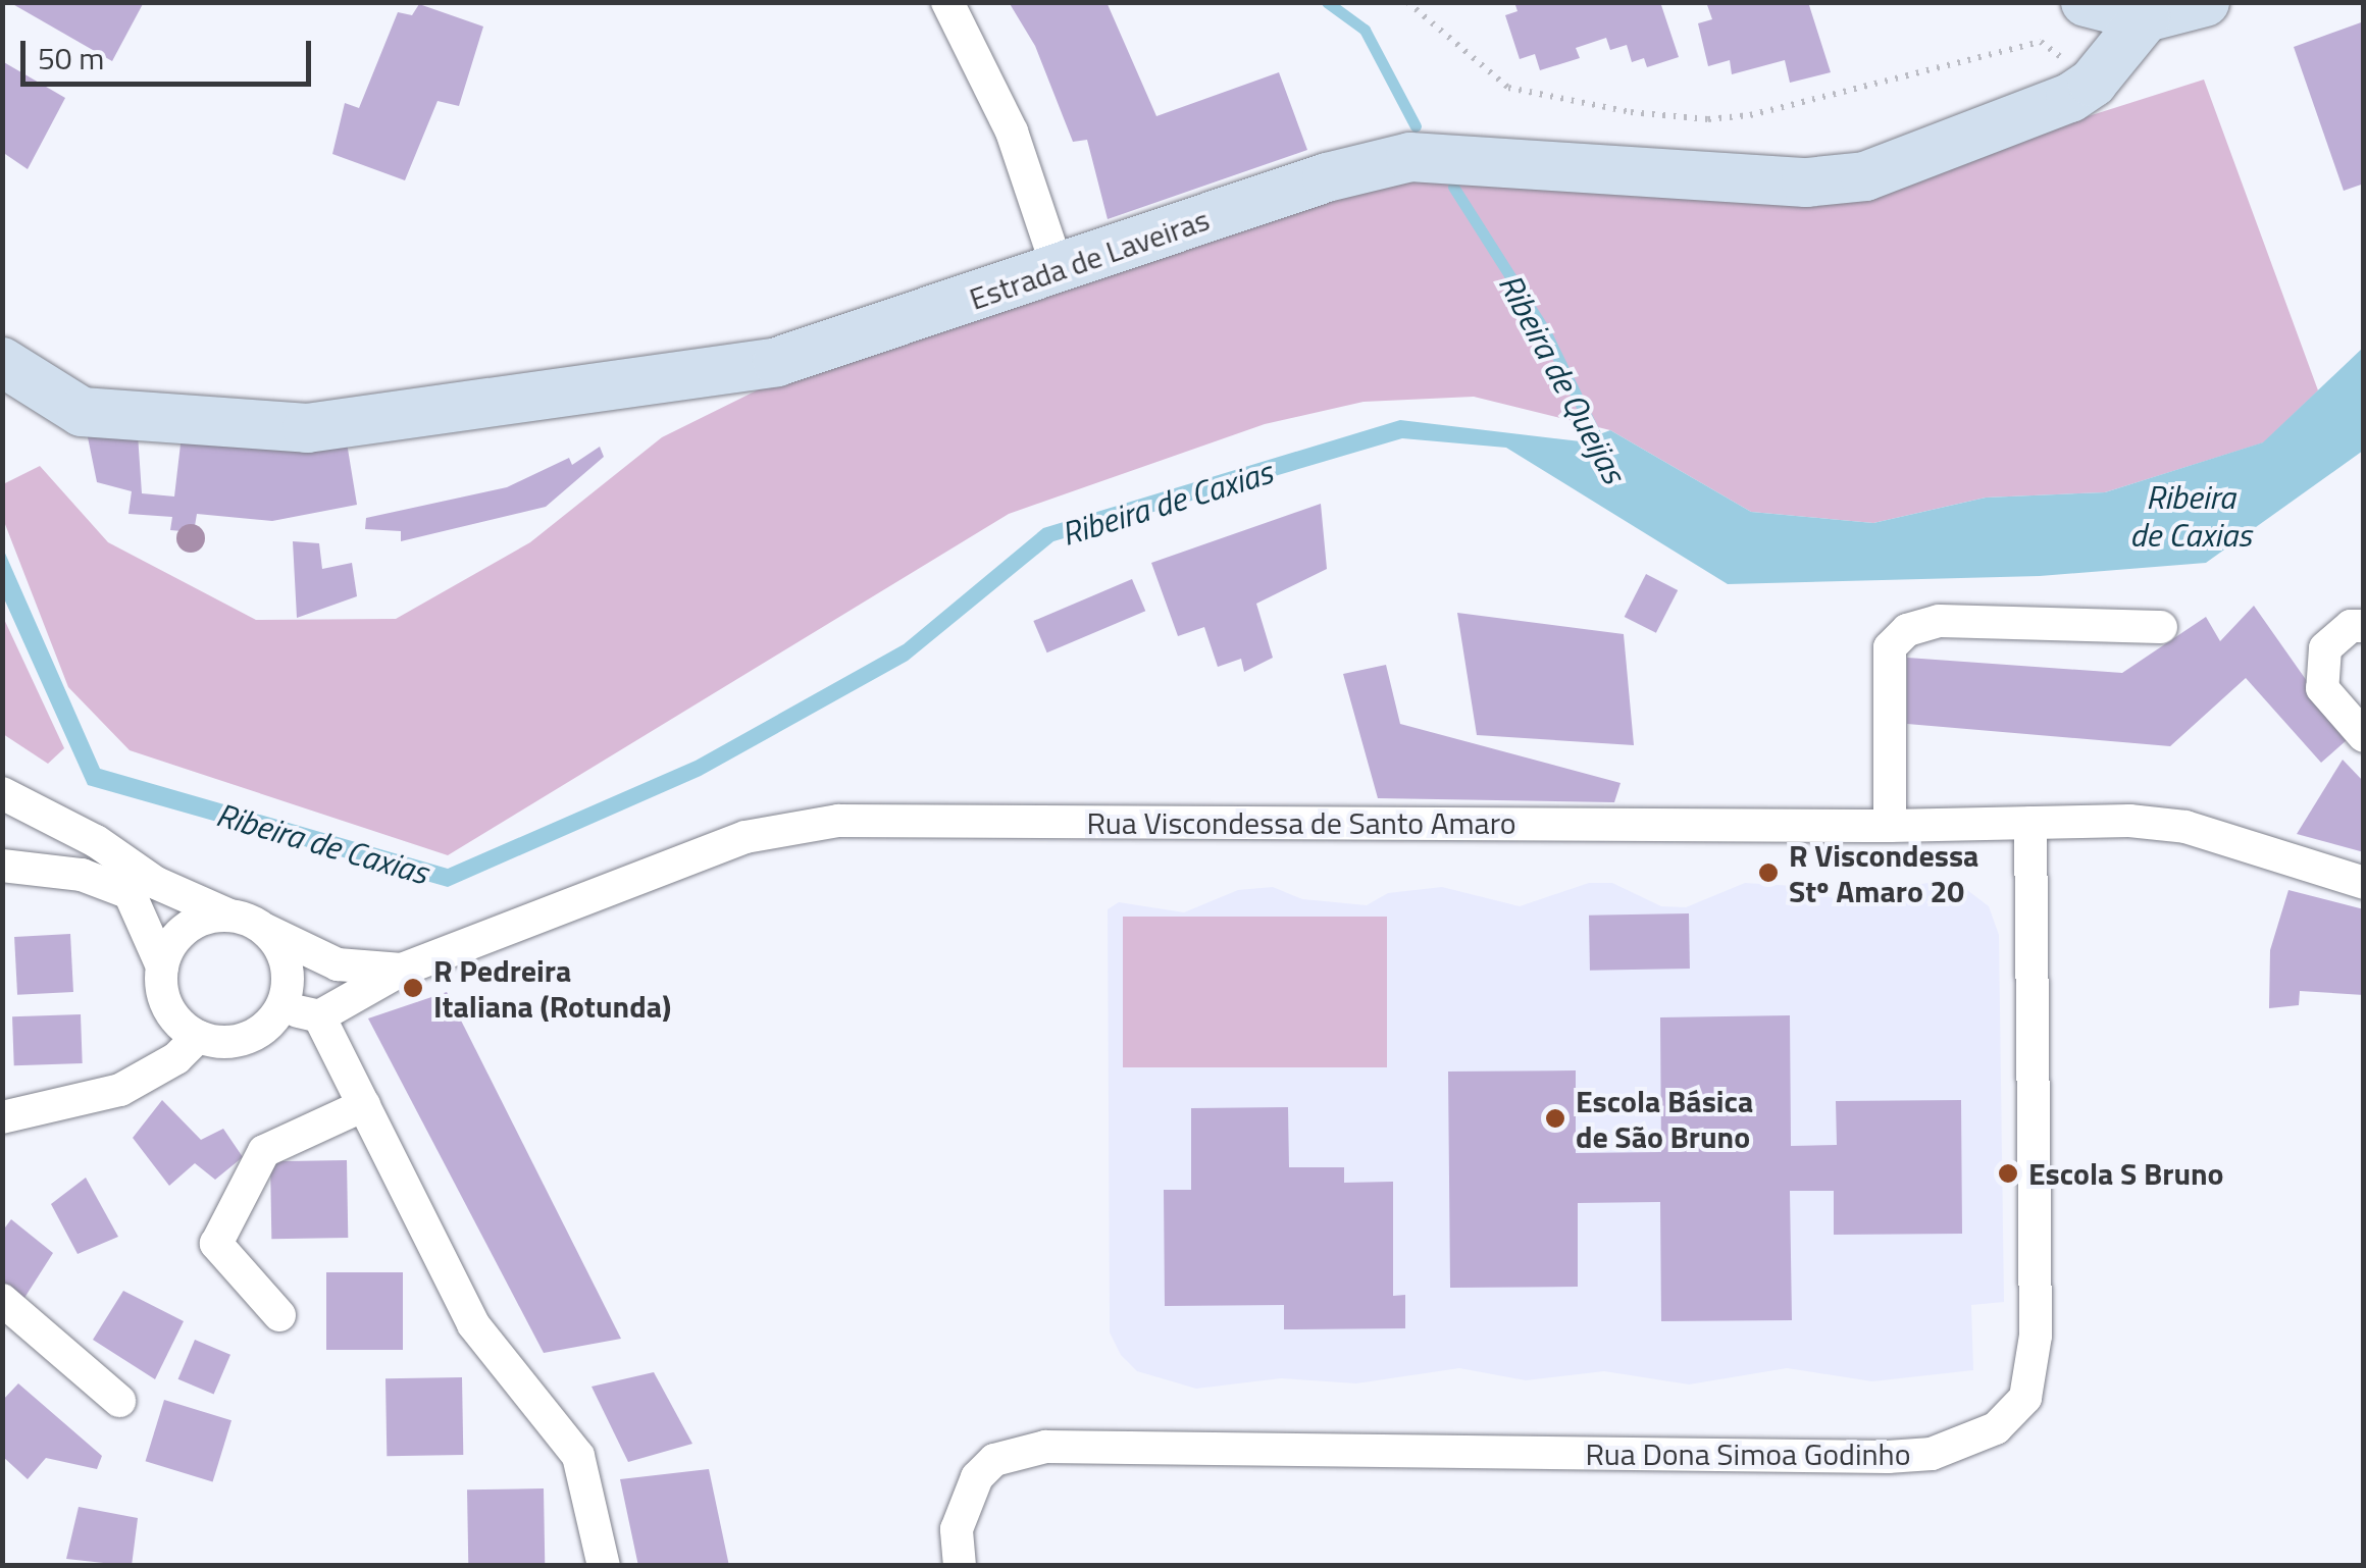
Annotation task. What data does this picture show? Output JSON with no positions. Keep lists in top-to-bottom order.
{
  "streets": {
    "street": ["Estrada de Laveiras", "Rua Viscondessa de Santo Amaro", "Rua Dona Simoa Godinho"]
  },
  "crossings": [
    ["Rua Viscondessa de Santo Amaro", "Rua Dona Simoa Godinho"]
  ],
  "water": ["Ribeira de Queijas", "Ribeira de Caxias"],
  "places": [
    "R Viscondessa Stº Amaro 20",
    "R Pedreira Italiana (Rotunda)",
    "Escola Básica de São Bruno",
    "Escola S Bruno"
  ],
  "scale_bar": "50 m"
}
